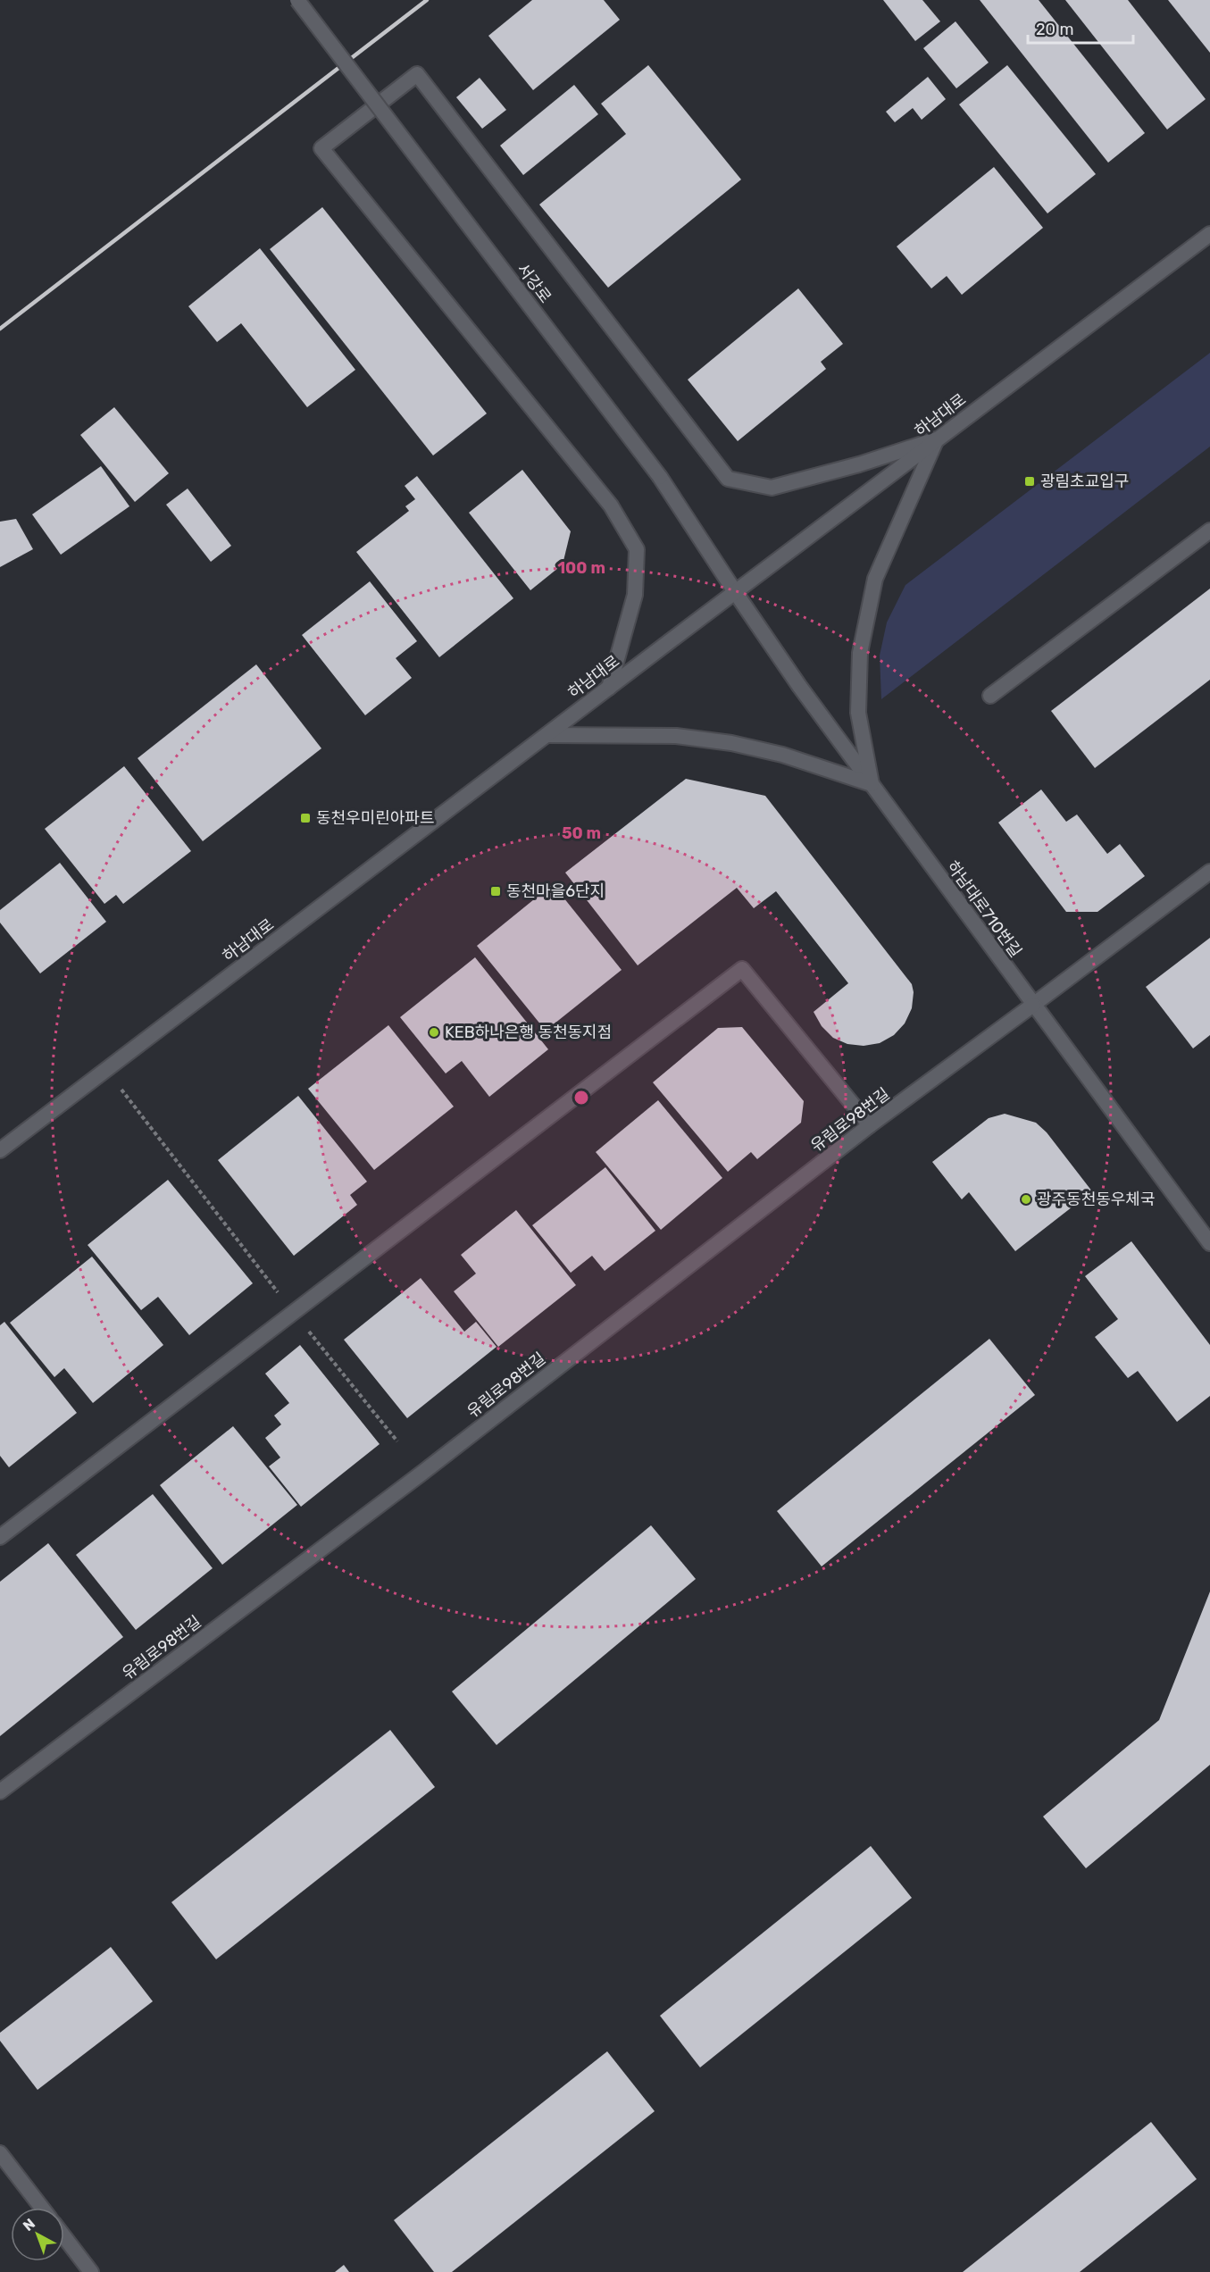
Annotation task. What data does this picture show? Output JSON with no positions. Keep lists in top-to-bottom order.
{
  "streets": {
    "street": [
      "서강로",
      "하남대로",
      "하남대로710번길",
      "유림로98번길"
    ]
  },
  "crossings": [
    ["서강로", "하남대로"],
    ["서강로", "하남대로710번길"],
    ["하남대로", "하남대로710번길"],
    ["하남대로710번길", "유림로98번길"]
  ],
  "places": {
    "transit": ["광림초교입구", "동천우미린아파트", "동천마을6단지"],
    "other": ["KEB하나은행 동천동지점", "광주동천동우체국"]
  },
  "scale_bar": "20 m",
  "north": "top left",
  "rings": ["100 m", "50 m"]
}
